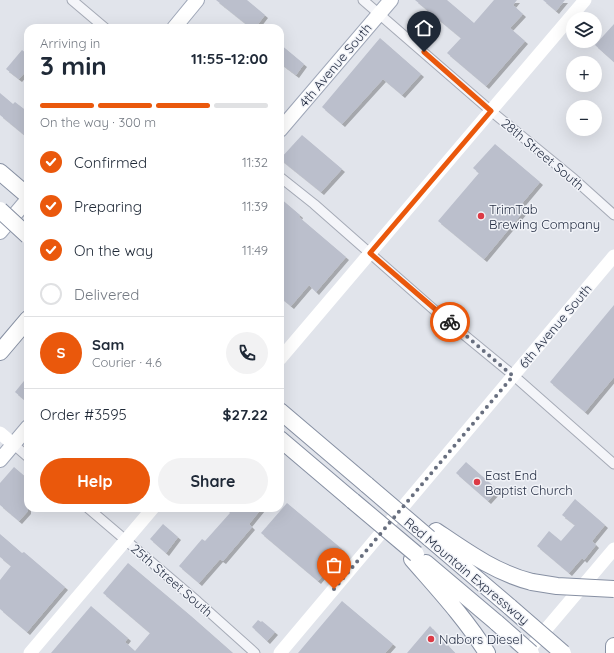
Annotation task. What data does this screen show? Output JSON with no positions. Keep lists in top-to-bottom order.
{
  "streets": {
    "highway": ["Red Mountain Expressway"],
    "main road": ["4th Avenue South"],
    "street": ["28th Street South", "6th Avenue South", "25th Street South"]
  },
  "crossings": [
    ["4th Avenue South", "28th Street South"]
  ],
  "places": ["TrimTab Brewing Company", "East End Baptist Church", "Nabors Diesel"],
  "page": {
    "map_buttons": ["+", "−"],
    "heading": ["3 min", "Arriving in", "11:55–12:00"],
    "panel": [
      "Sam",
      "Courier · 4.6",
      "Order #3595",
      "$27.22"
    ],
    "bar": "On the way · 300 m",
    "list": [
      ["Confirmed", "11:32"],
      ["Preparing", "11:39"],
      ["On the way", "11:49"],
      "Delivered"
    ],
    "round": "S",
    "buttons": ["Help", "Share"]
  }
}
